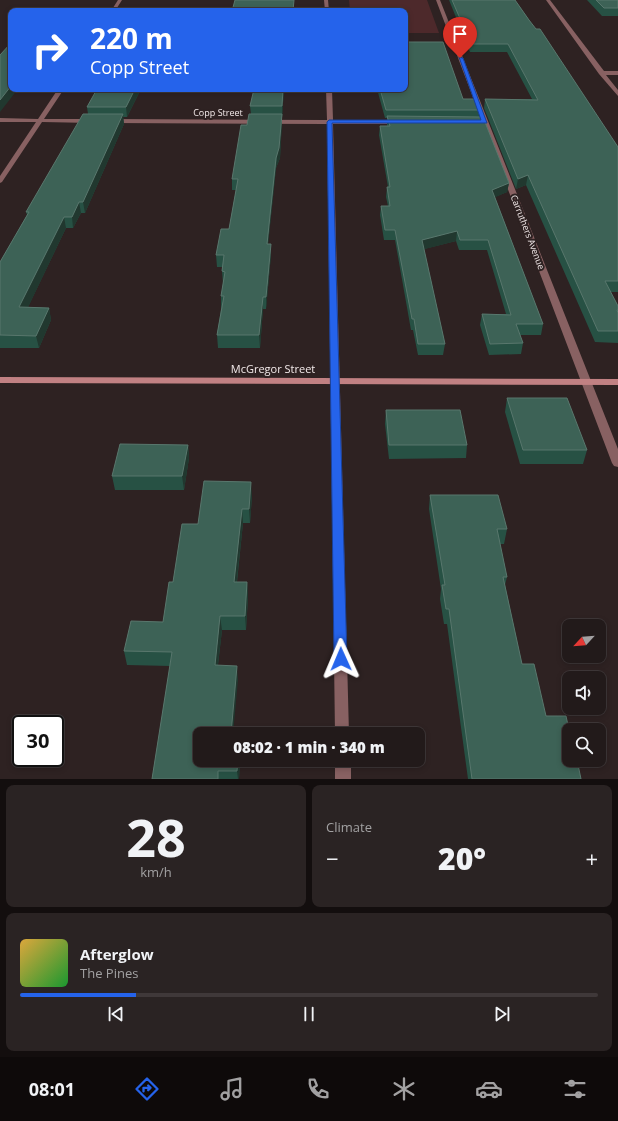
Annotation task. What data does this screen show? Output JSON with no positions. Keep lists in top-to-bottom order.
{
  "streets": {
    "main road": ["McGregor Street"],
    "street": ["Copp Street", "Carruthers Avenue"]
  },
  "crossings": [
    ["Carruthers Avenue", "McGregor Street"]
  ],
  "north": "bottom left",
  "page": {
    "turn": ["220 m", "Copp Street"],
    "limit": "30",
    "trip": "08:02 · 1 min · 340 m",
    "tile": [
      ["28", "km/h"],
      "Climate"
    ],
    "heat": ["−", "20°", "+"],
    "song": ["Afterglow", "The Pines"],
    "tabs": "08:01"
  }
}
